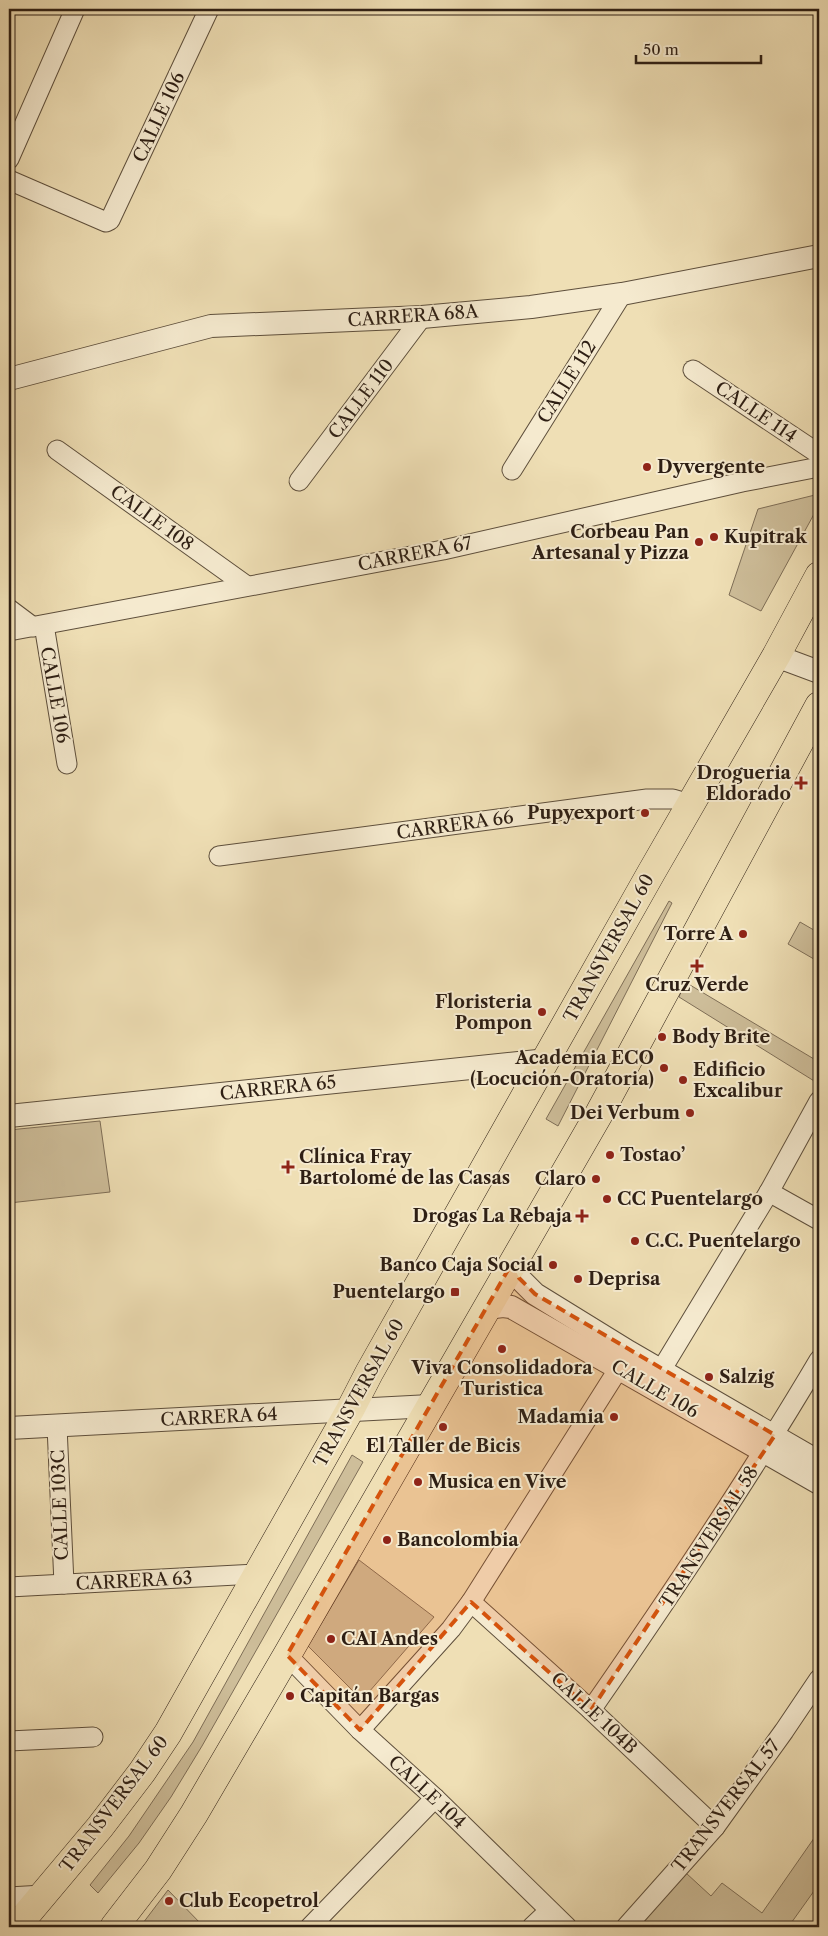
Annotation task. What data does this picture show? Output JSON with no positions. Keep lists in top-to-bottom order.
{
  "streets": {
    "main road": ["TRANSVERSAL 60"],
    "street": [
      "CALLE 106",
      "CARRERA 68A",
      "CALLE 112",
      "CALLE 110",
      "CALLE 114",
      "CALLE 108",
      "CARRERA 67",
      "CARRERA 66",
      "CARRERA 65",
      "CARRERA 64",
      "CALLE 103C",
      "TRANSVERSAL 58",
      "CARRERA 63",
      "CALLE 104B",
      "CALLE 104",
      "TRANSVERSAL 57"
    ]
  },
  "crossings": [
    ["CALLE 106", "CARRERA 67"],
    ["CALLE 106", "TRANSVERSAL 58"],
    ["CARRERA 68A", "CALLE 112"],
    ["CARRERA 68A", "CALLE 110"],
    ["CALLE 108", "CARRERA 67"],
    ["CARRERA 66", "TRANSVERSAL 60"],
    ["TRANSVERSAL 60", "CARRERA 65"],
    ["TRANSVERSAL 60", "CARRERA 64"],
    ["TRANSVERSAL 60", "CARRERA 63"],
    ["CARRERA 64", "CALLE 103C"],
    ["CALLE 103C", "CARRERA 63"],
    ["TRANSVERSAL 58", "CALLE 104B"],
    ["CALLE 104B", "TRANSVERSAL 57"]
  ],
  "places": {
    "other": [
      "Dyvergente",
      "Kupitrak",
      "Corbeau Pan Artesanal y Pizza",
      "Pupyexport",
      "Torre A",
      "Floristeria Pompon",
      "Body Brite",
      "Academia ECO (Locución-Oratoria)",
      "Edificio Excalibur",
      "Dei Verbum",
      "Tostao’",
      "Claro",
      "CC Puentelargo",
      "C.C. Puentelargo",
      "Banco Caja Social",
      "Deprisa",
      "Viva Consolidadora Turistica",
      "Salzig",
      "Madamia",
      "El Taller de Bicis",
      "Musica en Vive",
      "Bancolombia",
      "CAI Andes",
      "Capitán Bargas",
      "Club Ecopetrol"
    ],
    "health": [
      "Drogueria Eldorado",
      "Cruz Verde",
      "Clínica Fray Bartolomé de las Casas",
      "Drogas La Rebaja"
    ],
    "transit": ["Puentelargo"]
  },
  "scale_bar": "50 m"
}
